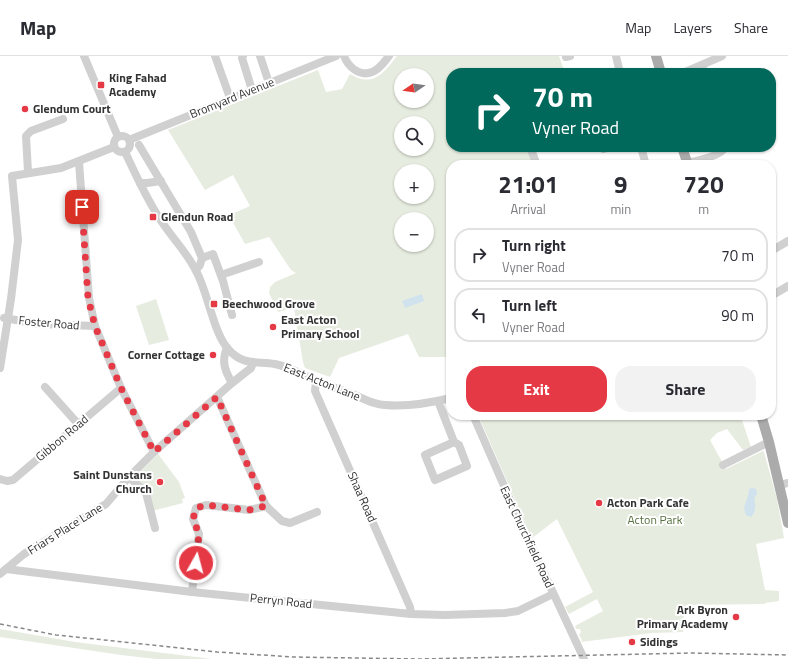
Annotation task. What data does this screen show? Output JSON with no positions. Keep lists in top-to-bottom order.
{
  "streets": {
    "street": [
      "Bromyard Avenue",
      "Foster Road",
      "East Acton Lane",
      "Gibbon Road",
      "Shaa Road",
      "Friars Place Lane",
      "East Churchfield Road",
      "Perryn Road"
    ]
  },
  "crossings": [
    ["Bromyard Avenue", "East Acton Lane"],
    ["East Acton Lane", "Shaa Road"],
    ["East Acton Lane", "Friars Place Lane"],
    ["Shaa Road", "Perryn Road"],
    ["Friars Place Lane", "Perryn Road"],
    ["East Churchfield Road", "Perryn Road"]
  ],
  "parks": ["Acton Park"],
  "places": {
    "transit": ["King Fahad Academy", "Glendun Road", "Beechwood Grove"],
    "other": [
      "Glendum Court",
      "East Acton Primary School",
      "Corner Cottage",
      "Saint Dunstans Church",
      "Acton Park Cafe",
      "Ark Byron Primary Academy",
      "Sidings"
    ]
  },
  "north": "left",
  "page": {
    "header": "Map",
    "nav": ["Map", "Layers", "Share"],
    "map_buttons": ["+", "−"],
    "turn": ["70 m", "Vyner Road"],
    "eta": [
      "21:01",
      "Arrival",
      "9",
      "min",
      "720",
      "m"
    ],
    "list": [
      {
        "name": "Turn right",
        "note": "Vyner Road",
        "value": "70 m"
      },
      {
        "name": "Turn left",
        "note": "Vyner Road",
        "value": "90 m"
      }
    ],
    "buttons": ["Exit", "Share"]
  }
}
